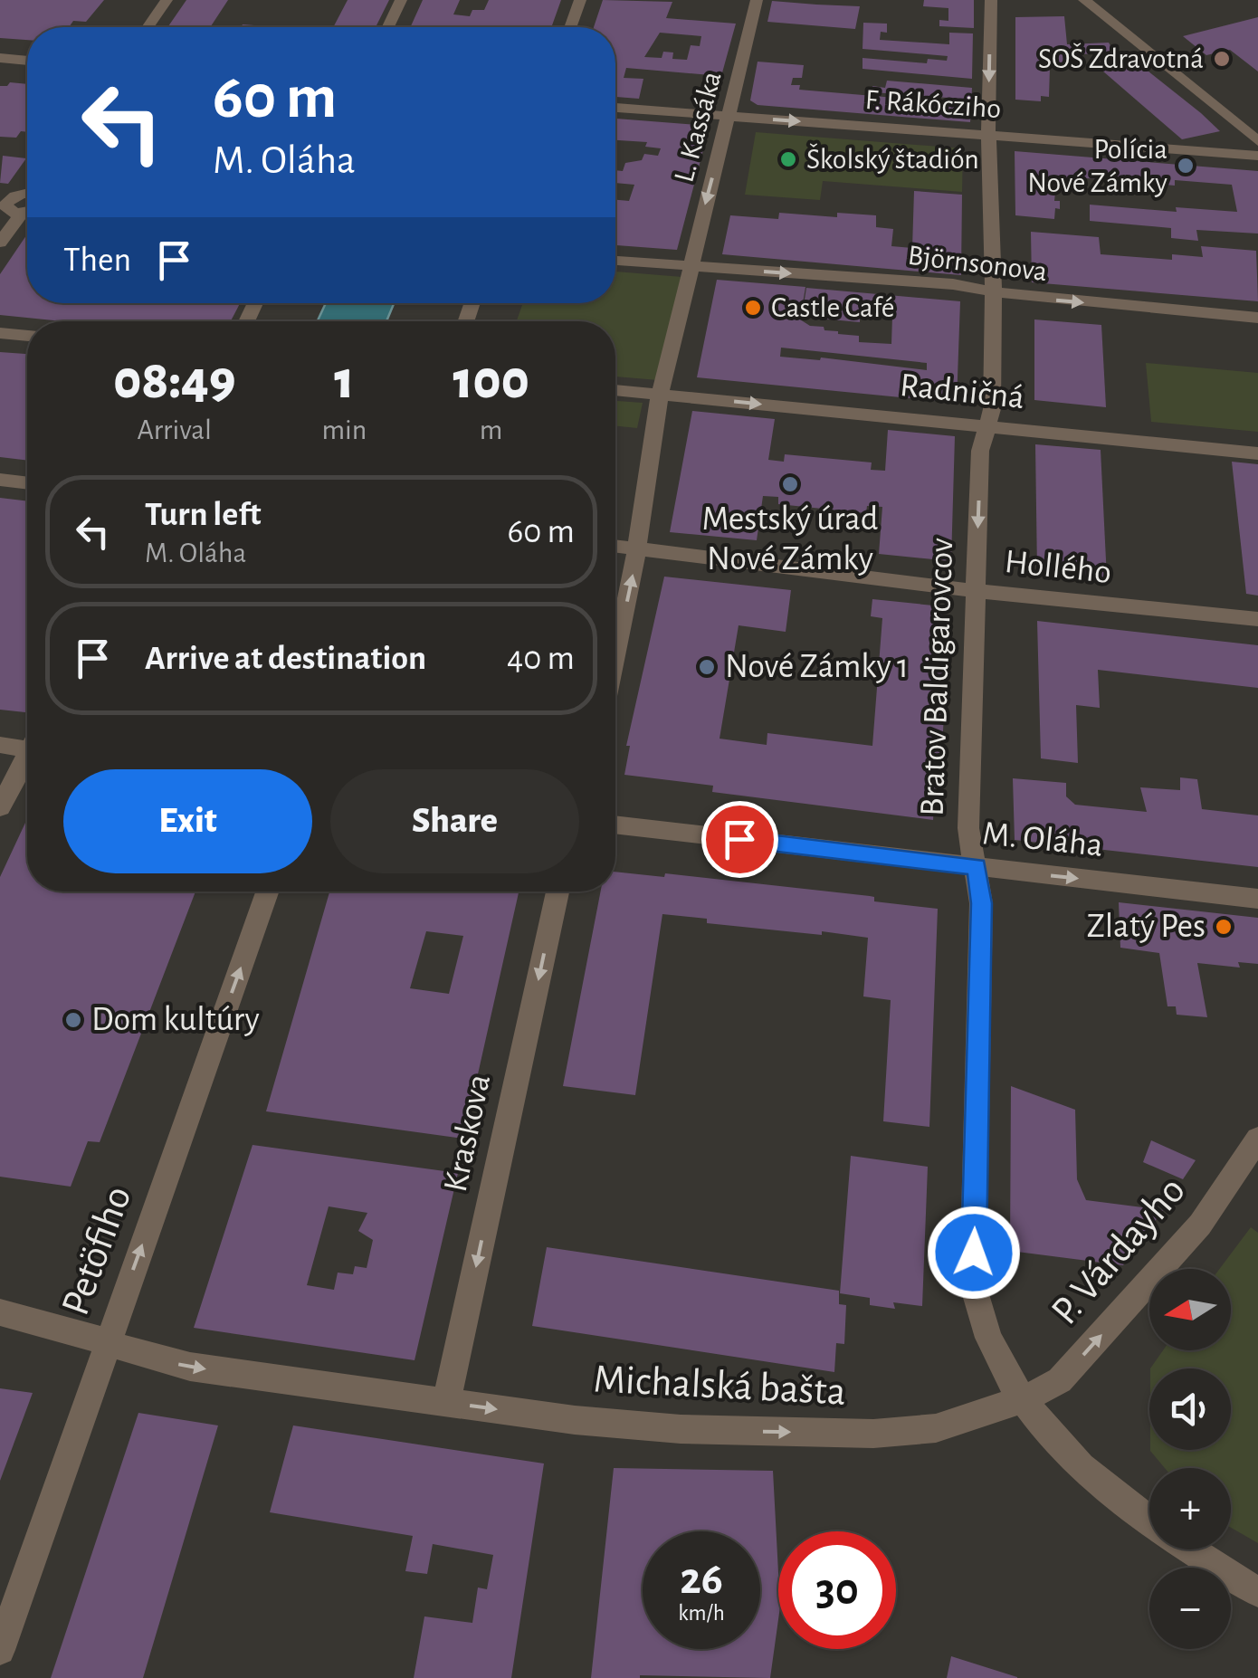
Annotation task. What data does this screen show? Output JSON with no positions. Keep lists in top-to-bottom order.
{
  "streets": {
    "street": [
      "F. Rákócziho",
      "L. Kassáka",
      "Björnsonova",
      "Radničná",
      "Hollého",
      "Bratov Baldigarovcov",
      "M. Oláha",
      "Kraskova",
      "Petöfiho",
      "P. Várdayho",
      "Michalská bašta"
    ]
  },
  "crossings": [
    ["F. Rákócziho", "L. Kassáka"],
    ["F. Rákócziho", "Bratov Baldigarovcov"],
    ["L. Kassáka", "Björnsonova"],
    ["L. Kassáka", "Radničná"],
    ["L. Kassáka", "Hollého"],
    ["Björnsonova", "Bratov Baldigarovcov"],
    ["Radničná", "Bratov Baldigarovcov"],
    ["Hollého", "Bratov Baldigarovcov"],
    ["Bratov Baldigarovcov", "M. Oláha"],
    ["Bratov Baldigarovcov", "P. Várdayho"],
    ["Bratov Baldigarovcov", "Michalská bašta"],
    ["Kraskova", "Michalská bašta"],
    ["Petöfiho", "Michalská bašta"],
    ["P. Várdayho", "Michalská bašta"]
  ],
  "one_way": [
    "F. Rákócziho",
    "Björnsonova",
    "Radničná",
    "M. Oláha",
    "Kraskova",
    "Petöfiho",
    "P. Várdayho",
    "Michalská bašta"
  ],
  "places": [
    "SOŠ Zdravotná",
    "Školský štadión",
    "Polícia Nové Zámky",
    "Castle Café",
    "Mestský úrad Nové Zámky",
    "Nové Zámky 1",
    "Zlatý Pes",
    "Dom kultúry"
  ],
  "north": "left",
  "page": {
    "turn": ["60 m", "M. Oláha"],
    "then": "Then",
    "eta": [
      "08:49",
      "Arrival",
      "1",
      "min",
      "100",
      "m"
    ],
    "list": [
      {
        "name": "Turn left",
        "note": "M. Oláha",
        "value": "60 m"
      },
      {
        "name": "Arrive at destination",
        "value": "40 m"
      }
    ],
    "buttons": ["Exit", "Share"],
    "map_buttons": ["+", "−"],
    "speed": "26 km/h",
    "limit": "30"
  }
}
